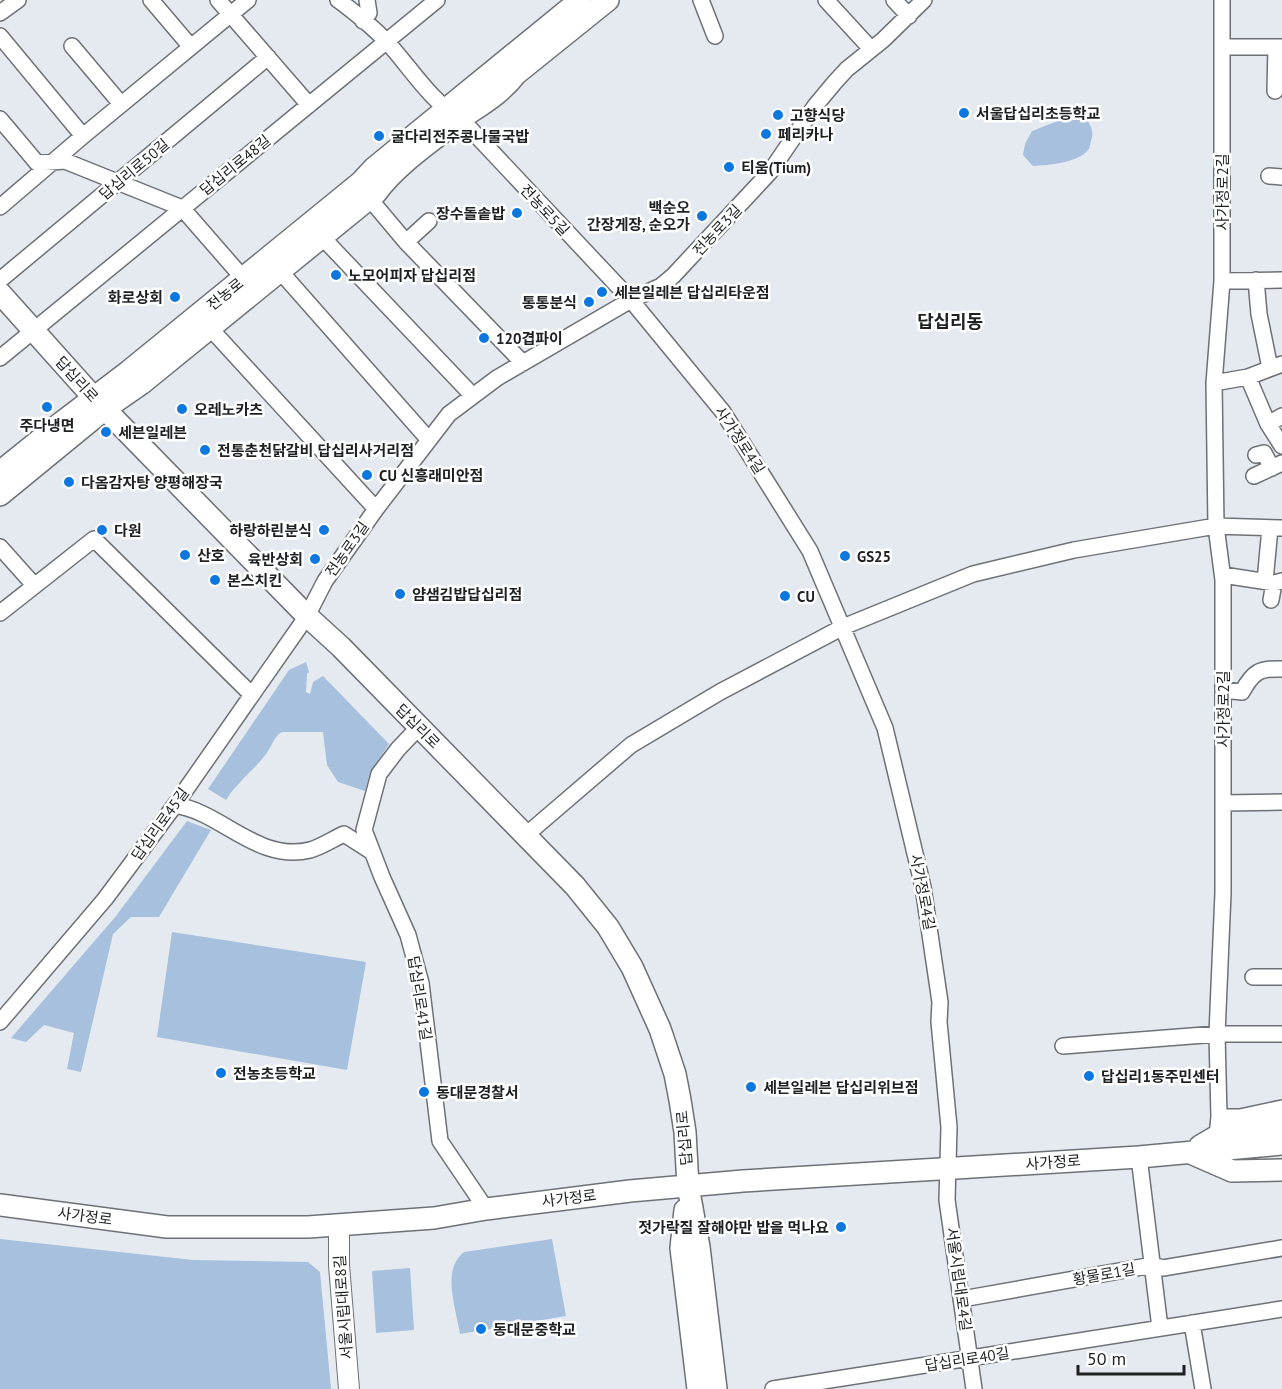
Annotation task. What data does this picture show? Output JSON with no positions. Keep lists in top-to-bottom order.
{
  "streets": {
    "main road": ["전농로", "답십리로", "사가정로"],
    "street": [
      "답십리로48길",
      "답십리로50길",
      "사가정로2길",
      "전농로5길",
      "전농로3길",
      "사가정로4길",
      "답십리로45길",
      "답십리로41길",
      "황물로1길",
      "서울시립대로4길",
      "서울시립대로8길",
      "답십리로40길"
    ]
  },
  "crossings": [
    ["답십리로48길", "답십리로"],
    ["전농로5길", "전농로3길"],
    ["전농로5길", "전농로"],
    ["전농로5길", "사가정로4길"],
    ["전농로3길", "전농로"],
    ["전농로3길", "답십리로"],
    ["전농로3길", "사가정로4길"],
    ["전농로3길", "답십리로45길"],
    ["전농로", "답십리로"],
    ["답십리로", "답십리로45길"],
    ["답십리로", "답십리로41길"],
    ["답십리로", "사가정로"],
    ["사가정로4길", "사가정로"],
    ["사가정로4길", "서울시립대로4길"],
    ["답십리로41길", "사가정로"],
    ["사가정로", "서울시립대로4길"],
    ["사가정로", "서울시립대로8길"],
    ["황물로1길", "서울시립대로4길"],
    ["서울시립대로4길", "답십리로40길"]
  ],
  "districts": ["답십리동"],
  "places": [
    "서울답십리초등학교",
    "고향식당",
    "페리카나",
    "굴다리전주콩나물국밥",
    "티움(Tium)",
    "장수돌솥밥",
    "백순오 간장게장, 순오가",
    "노모어피자 답십리점",
    "세븐일레븐 답십리타운점",
    "화로상회",
    "통통분식",
    "120겹파이",
    "주다냉면",
    "오레노카츠",
    "세븐일레븐",
    "전통춘천닭갈비 답십리사거리점",
    "CU 신흥래미안점",
    "다옴감자탕 양평해장국",
    "다원",
    "하랑하린분식",
    "산호",
    "GS25",
    "육반상회",
    "본스치킨",
    "얌샘김밥답십리점",
    "CU",
    "전농초등학교",
    "답십리1동주민센터",
    "세븐일레븐 답십리위브점",
    "동대문경찰서",
    "젓가락질 잘해야만 밥을 먹나요",
    "동대문중학교"
  ],
  "scale_bar": "50 m"
}
